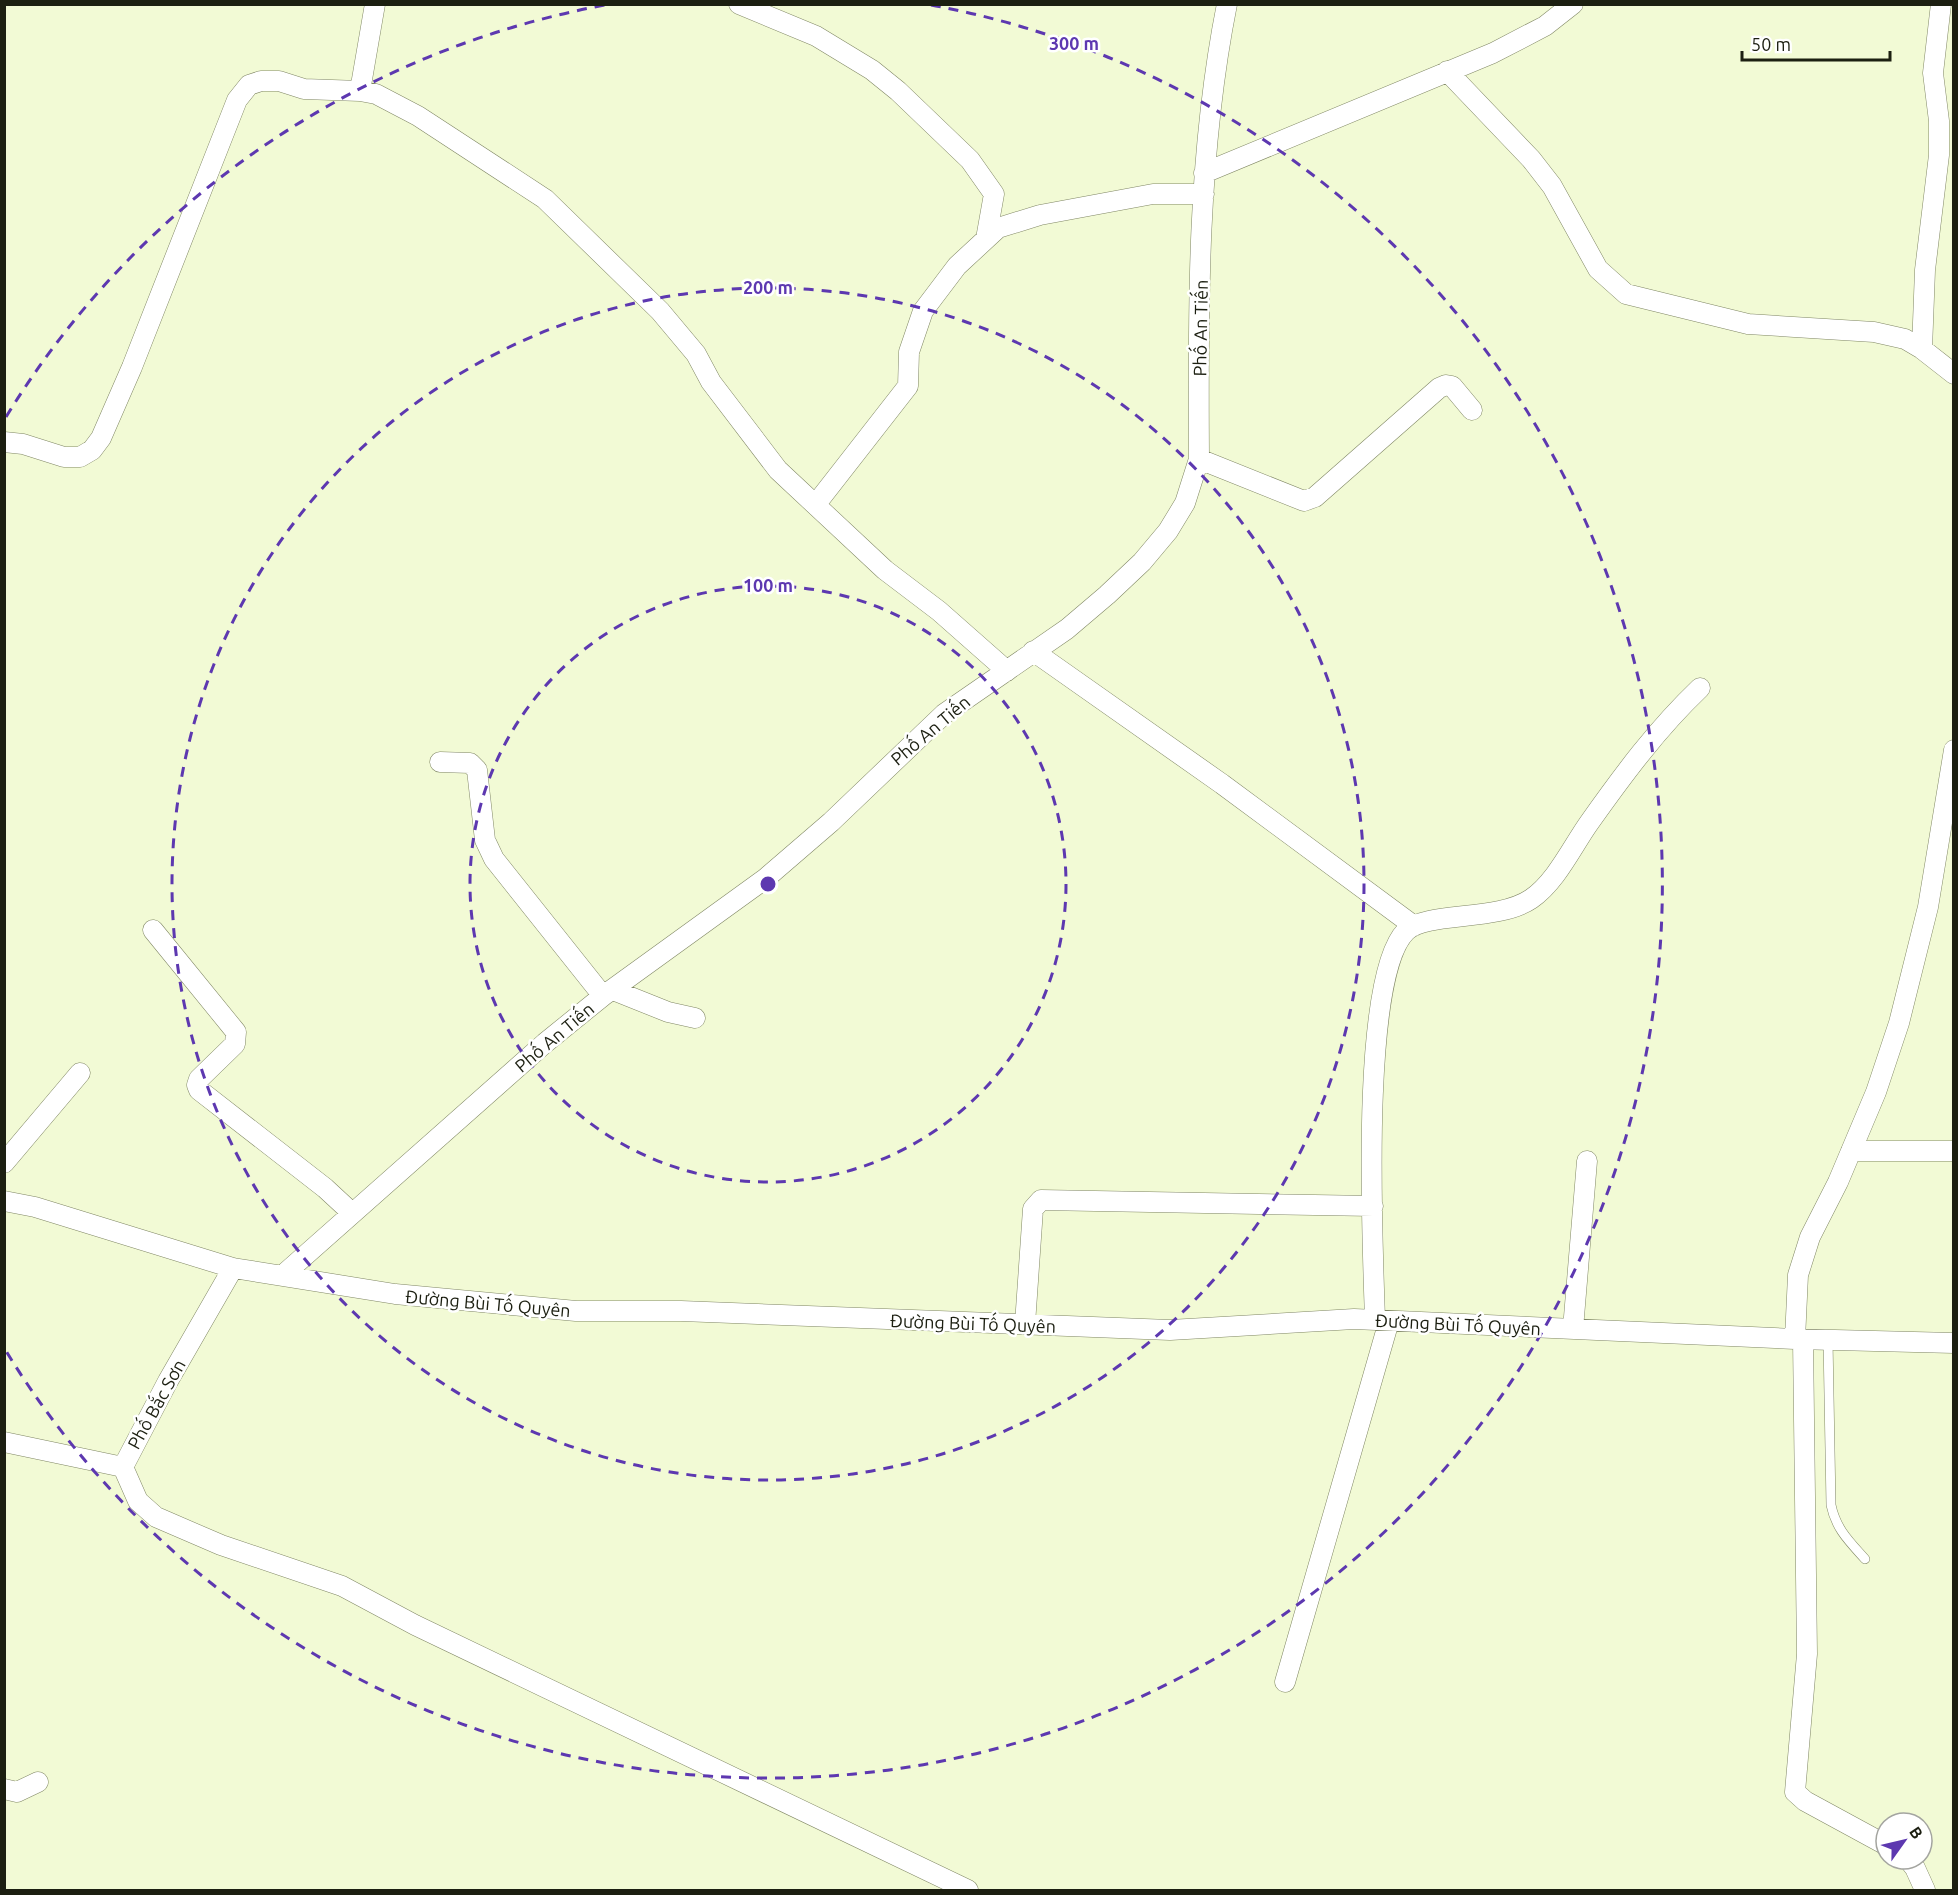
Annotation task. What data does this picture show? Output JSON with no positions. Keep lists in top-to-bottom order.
{
  "streets": {
    "street": ["Phố An Tiến", "Đường Bùi Tố Quyên", "Phố Bắc Sơn"]
  },
  "crossings": [
    ["Phố An Tiến", "Đường Bùi Tố Quyên"],
    ["Đường Bùi Tố Quyên", "Phố Bắc Sơn"]
  ],
  "scale_bar": "50 m",
  "north": "top right",
  "rings": ["300 m", "200 m", "100 m"]
}
